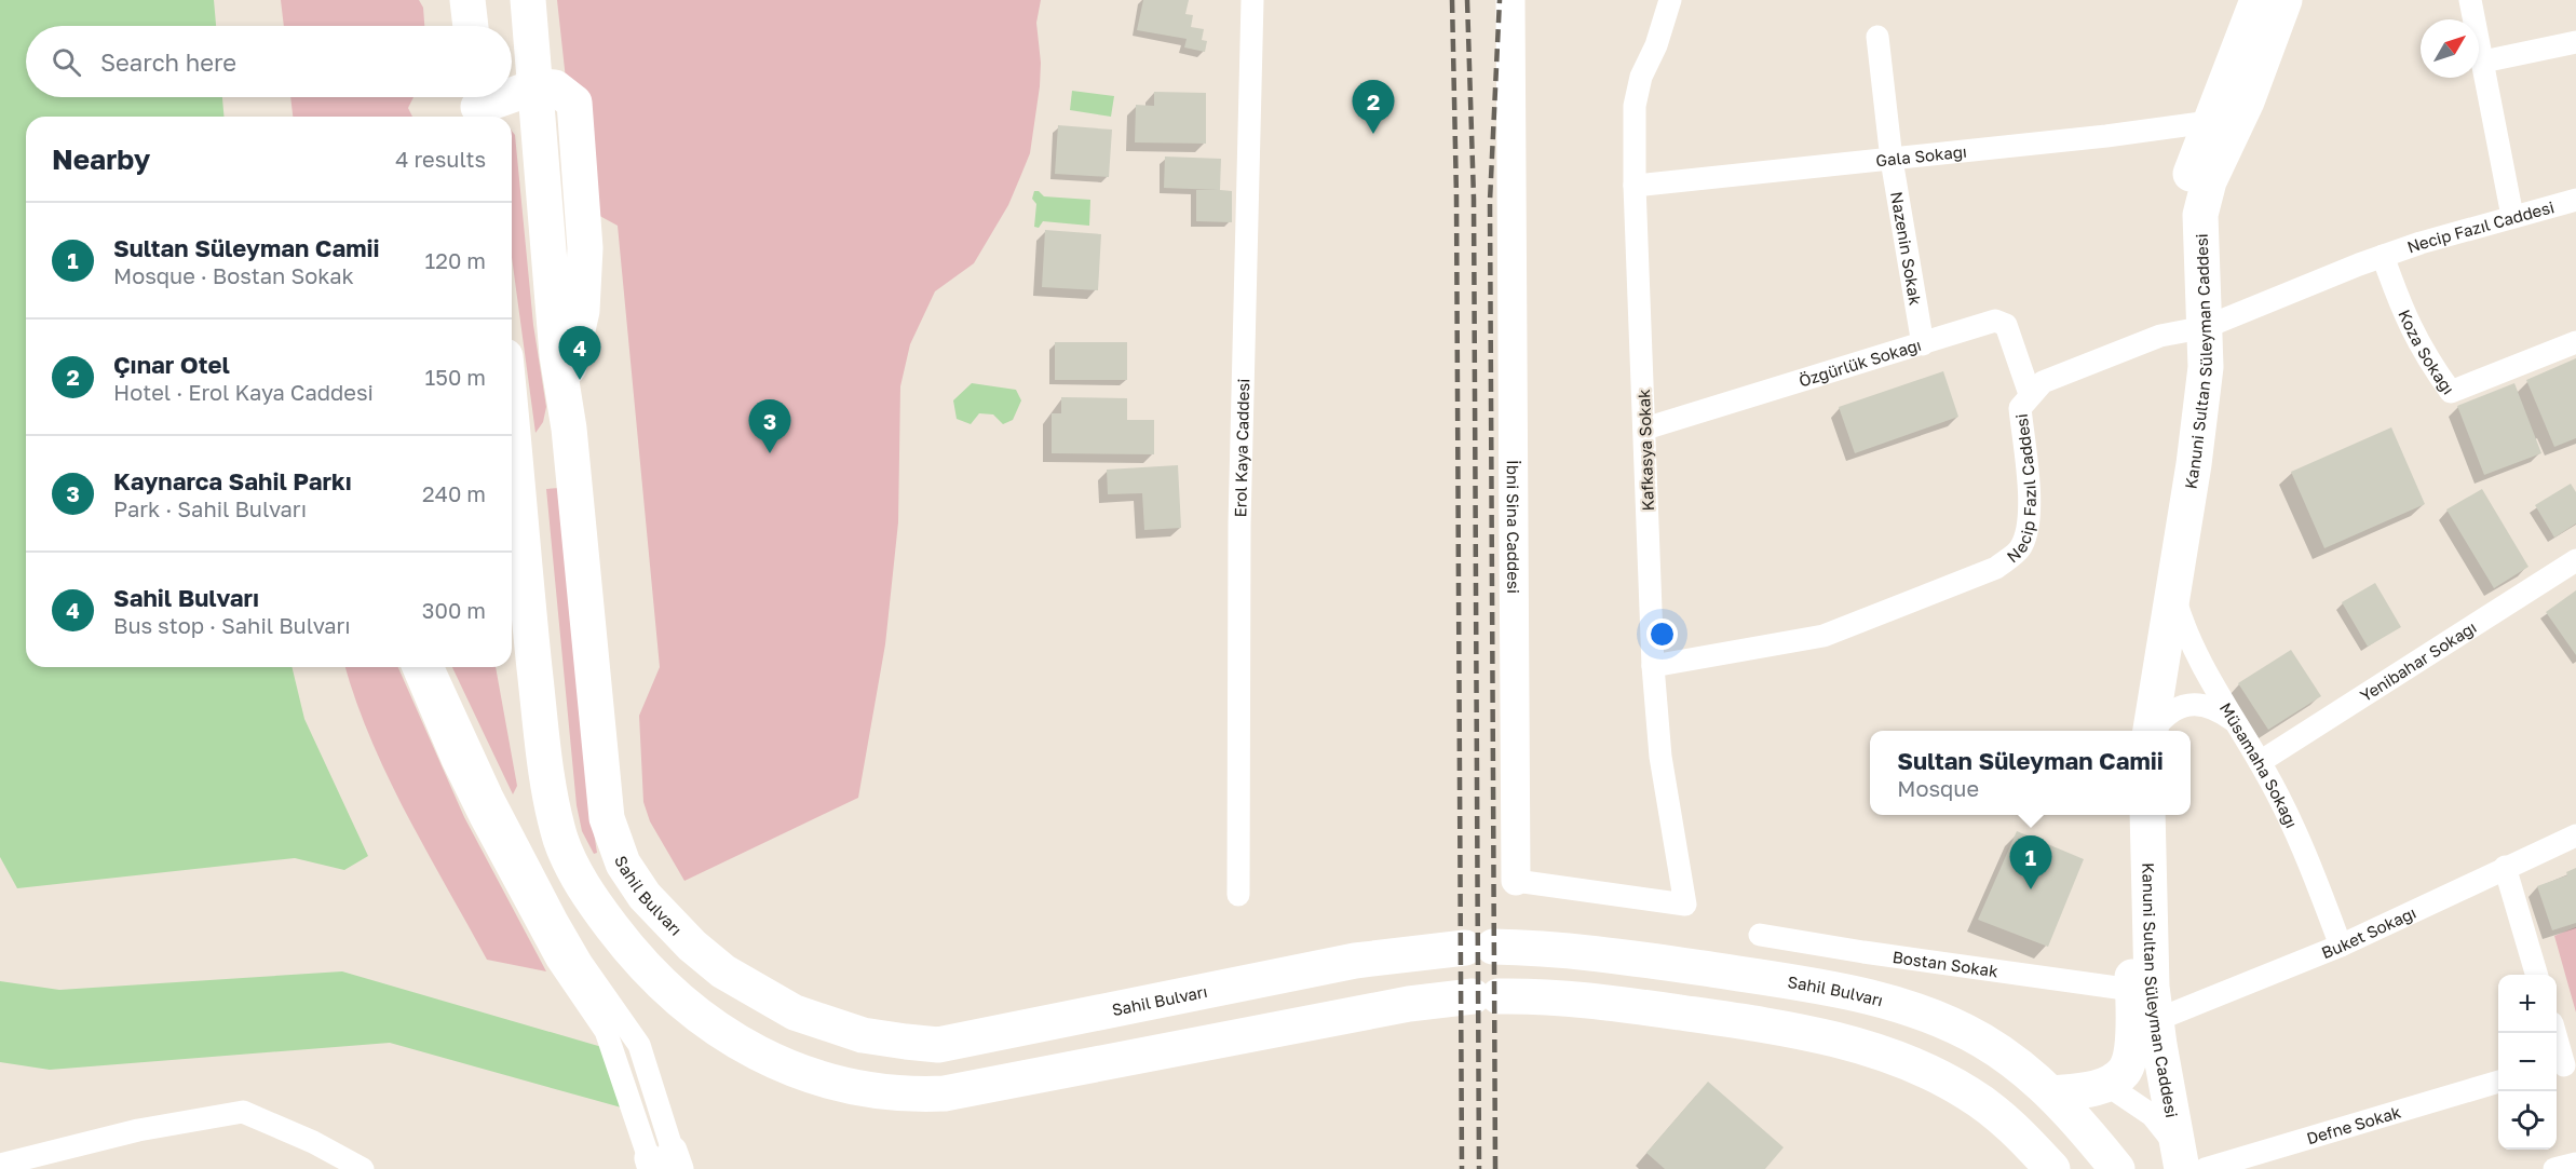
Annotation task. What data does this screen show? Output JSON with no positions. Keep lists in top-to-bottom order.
{
  "streets": {
    "main road": ["Kanuni Sultan Süleyman Caddesi", "Sahil Bulvarı"],
    "street": [
      "Gala Sokağı",
      "Necip Fazıl Caddesi",
      "Nazenin Sokak",
      "Koza Sokağı",
      "Özgürlük Sokağı",
      "Erol Kaya Caddesi",
      "Kafkasya Sokak",
      "İbni Sina Caddesi",
      "Yenibahar Sokağı",
      "Müsamaha Sokağı",
      "Buket Sokağı",
      "Bostan Sokak",
      "Defne Sokak"
    ]
  },
  "crossings": [
    ["Gala Sokağı", "Nazenin Sokak"],
    ["Gala Sokağı", "Kanuni Sultan Süleyman Caddesi"],
    ["Gala Sokağı", "Kafkasya Sokak"],
    ["Necip Fazıl Caddesi", "Koza Sokağı"],
    ["Necip Fazıl Caddesi", "Kanuni Sultan Süleyman Caddesi"],
    ["Necip Fazıl Caddesi", "Özgürlük Sokağı"],
    ["Necip Fazıl Caddesi", "Kafkasya Sokak"],
    ["Nazenin Sokak", "Özgürlük Sokağı"],
    ["Kanuni Sultan Süleyman Caddesi", "Müsamaha Sokağı"],
    ["Kanuni Sultan Süleyman Caddesi", "Buket Sokağı"],
    ["Kanuni Sultan Süleyman Caddesi", "Bostan Sokak"],
    ["Kanuni Sultan Süleyman Caddesi", "Defne Sokak"],
    ["Özgürlük Sokağı", "Kafkasya Sokak"],
    ["Kafkasya Sokak", "İbni Sina Caddesi"],
    ["Yenibahar Sokağı", "Müsamaha Sokağı"],
    ["Müsamaha Sokağı", "Buket Sokağı"]
  ],
  "north": "top right",
  "page": {
    "search": "Search here",
    "pins": [
      "2",
      "4",
      "3",
      "1"
    ],
    "heading": ["Nearby", "4 results"],
    "list": [
      {
        "mark": "1",
        "name": "Sultan Süleyman Camii",
        "note": "Mosque · Bostan Sokak",
        "value": "120 m"
      },
      {
        "mark": "2",
        "name": "Çınar Otel",
        "note": "Hotel · Erol Kaya Caddesi",
        "value": "150 m"
      },
      {
        "mark": "3",
        "name": "Kaynarca Sahil Parkı",
        "note": "Park · Sahil Bulvarı",
        "value": "240 m"
      },
      {
        "mark": "4",
        "name": "Sahil Bulvarı",
        "note": "Bus stop · Sahil Bulvarı",
        "value": "300 m"
      }
    ],
    "popup": ["Sultan Süleyman Camii", "Mosque"],
    "map_buttons": ["+", "−"]
  }
}
